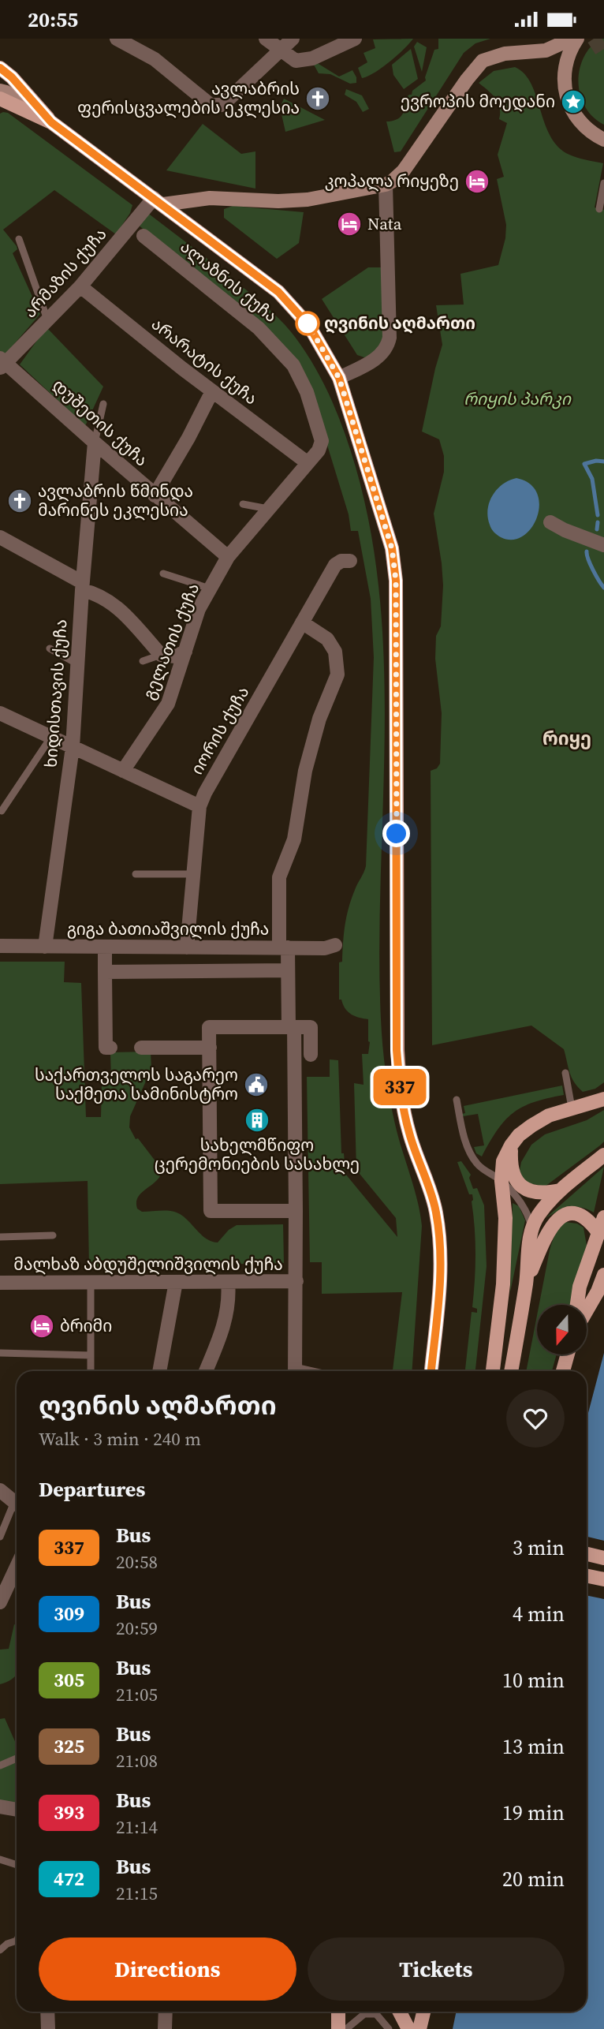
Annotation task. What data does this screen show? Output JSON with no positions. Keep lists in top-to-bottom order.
{
  "streets": {
    "street": [
      "არმაზის ქუჩა",
      "ალაზნის ქუჩა",
      "არარატის ქუჩა",
      "დუშეთის ქუჩა",
      "გელათის ქუჩა",
      "ხიდისთავის ქუჩა",
      "იორის ქუჩა",
      "გიგა ბათიაშვილის ქუჩა",
      "მალხაზ აბდუშელიშვილის ქუჩა"
    ]
  },
  "crossings": [
    ["არმაზის ქუჩა", "არარატის ქუჩა"],
    ["არმაზის ქუჩა", "დუშეთის ქუჩა"],
    ["ალაზნის ქუჩა", "გელათის ქუჩა"],
    ["არარატის ქუჩა", "გელათის ქუჩა"],
    ["დუშეთის ქუჩა", "გელათის ქუჩა"],
    ["დუშეთის ქუჩა", "ხიდისთავის ქუჩა"],
    ["ხიდისთავის ქუჩა", "გიგა ბათიაშვილის ქუჩა"],
    ["იორის ქუჩა", "გიგა ბათიაშვილის ქუჩა"]
  ],
  "districts": ["რიყე"],
  "parks": ["რიყის პარკი"],
  "places": {
    "church": ["ავლაბრის ფერისცვალების ეკლესია", "ავლაბრის წმინდა მარინეს ეკლესია"],
    "place": ["ევროპის მოედანი"],
    "hotel": ["კოპალა რიყეზე", "Nata", "ბრიმი"],
    "other": ["ღვინის აღმართი"],
    "public building": ["საქართველოს საგარეო საქმეთა სამინისტრო"],
    "building": ["სახელმწიფო ცერემონიების სასახლე"]
  },
  "lines": ["bus line 337"],
  "north": "bottom",
  "page": {
    "status": "20:55",
    "on_map": "337",
    "heading": [
      ["ღვინის აღმართი", "Walk · 3 min · 240 m"],
      "Departures"
    ],
    "list": [
      {
        "mark": "337",
        "name": "Bus",
        "note": "20:58",
        "value": "3 min"
      },
      {
        "mark": "309",
        "name": "Bus",
        "note": "20:59",
        "value": "4 min"
      },
      {
        "mark": "305",
        "name": "Bus",
        "note": "21:05",
        "value": "10 min"
      },
      {
        "mark": "325",
        "name": "Bus",
        "note": "21:08",
        "value": "13 min"
      },
      {
        "mark": "393",
        "name": "Bus",
        "note": "21:14",
        "value": "19 min"
      },
      {
        "mark": "472",
        "name": "Bus",
        "note": "21:15",
        "value": "20 min"
      }
    ],
    "buttons": ["Directions", "Tickets"]
  }
}
